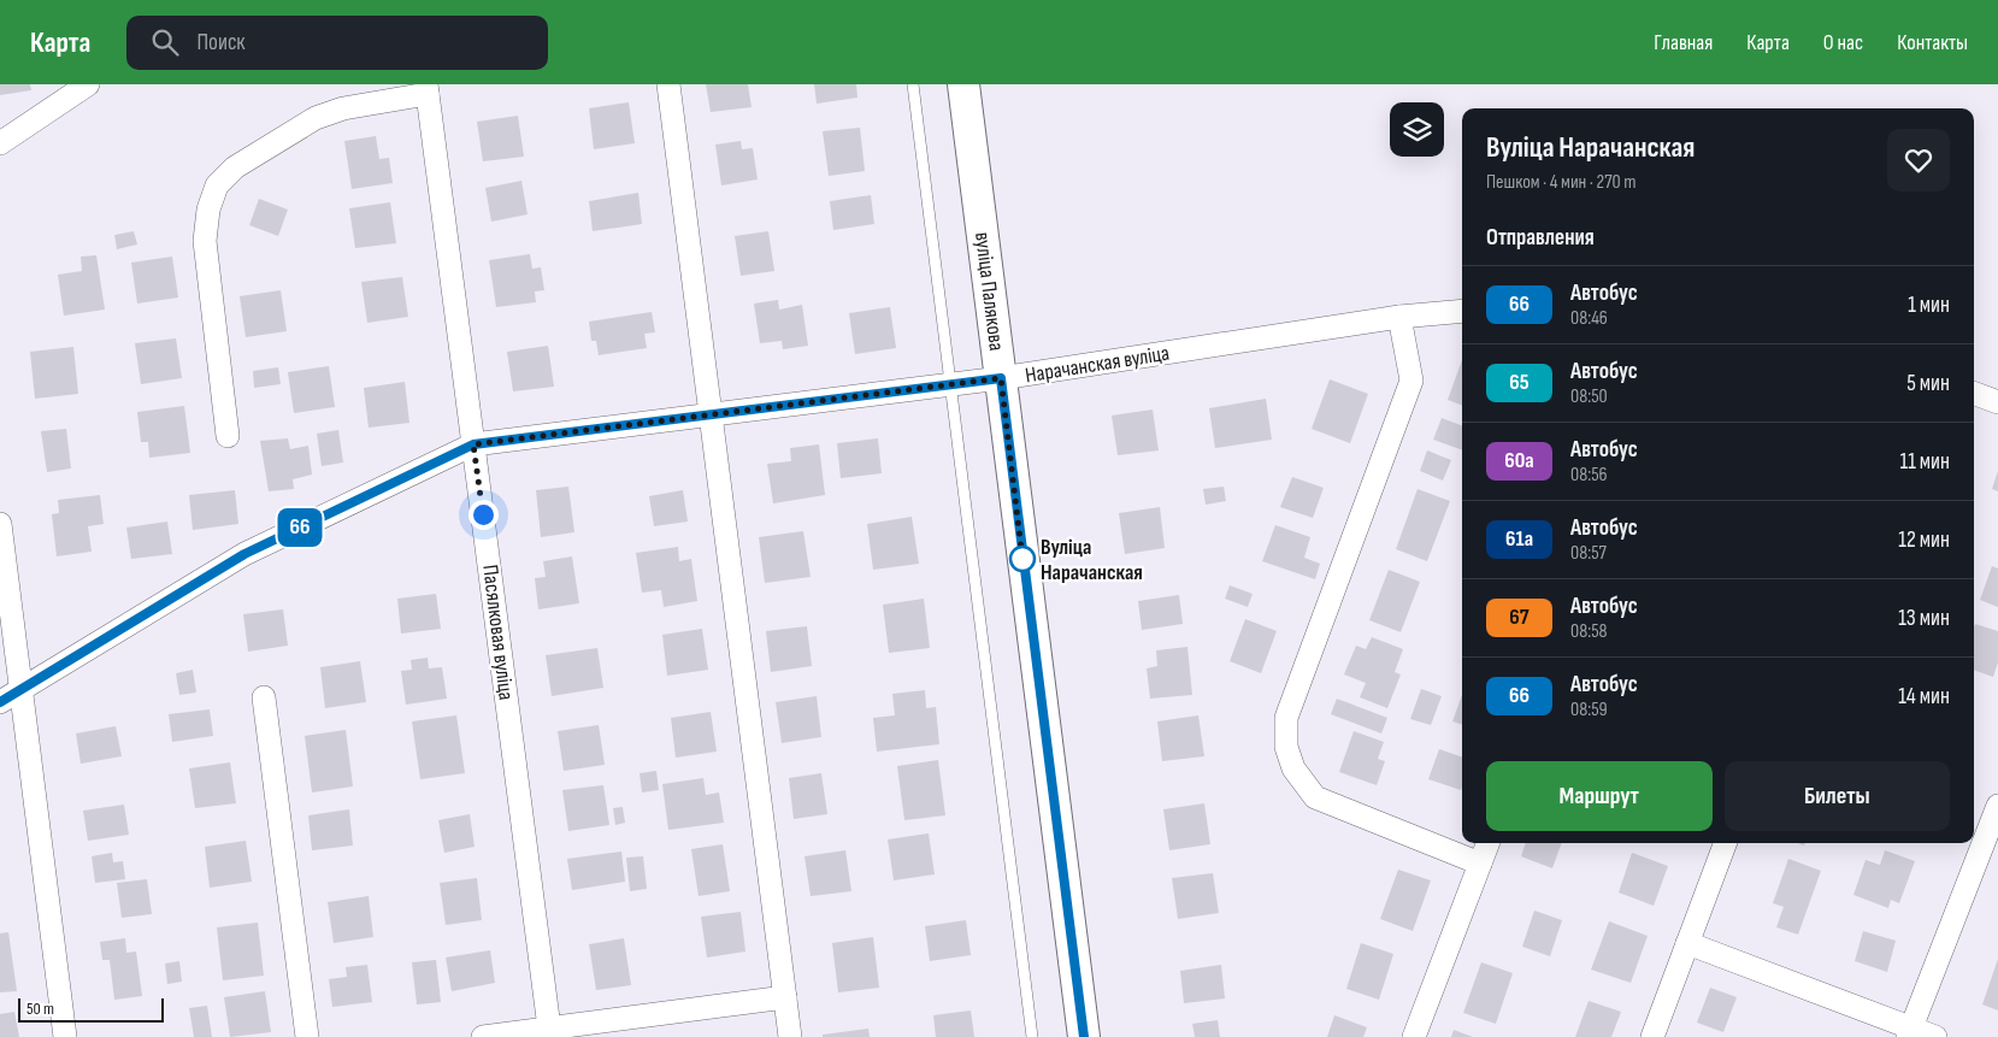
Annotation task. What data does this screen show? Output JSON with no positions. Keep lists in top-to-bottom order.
{
  "streets": {
    "street": ["вуліца Палякова", "Нарачанская вуліца", "Пасялковая вуліца"]
  },
  "crossings": [
    ["вуліца Палякова", "Нарачанская вуліца"],
    ["Нарачанская вуліца", "Пасялковая вуліца"]
  ],
  "places": ["Вуліца Нарачанская"],
  "lines": ["bus line 66"],
  "scale_bar": "50 m",
  "page": {
    "header": "Карта",
    "search": "Поиск",
    "nav": [
      "Главная",
      "Карта",
      "О нас",
      "Контакты"
    ],
    "on_map": "66",
    "heading": [
      ["Вуліца Нарачанская", "Пешком · 4 мин · 270 m"],
      "Отправления"
    ],
    "list": [
      {
        "mark": "66",
        "name": "Автобус",
        "note": "08:46",
        "value": "1 мин"
      },
      {
        "mark": "65",
        "name": "Автобус",
        "note": "08:50",
        "value": "5 мин"
      },
      {
        "mark": "60а",
        "name": "Автобус",
        "note": "08:56",
        "value": "11 мин"
      },
      {
        "mark": "61а",
        "name": "Автобус",
        "note": "08:57",
        "value": "12 мин"
      },
      {
        "mark": "67",
        "name": "Автобус",
        "note": "08:58",
        "value": "13 мин"
      },
      {
        "mark": "66",
        "name": "Автобус",
        "note": "08:59",
        "value": "14 мин"
      }
    ],
    "buttons": ["Маршрут", "Билеты"],
    "scale": "50 m"
  }
}
